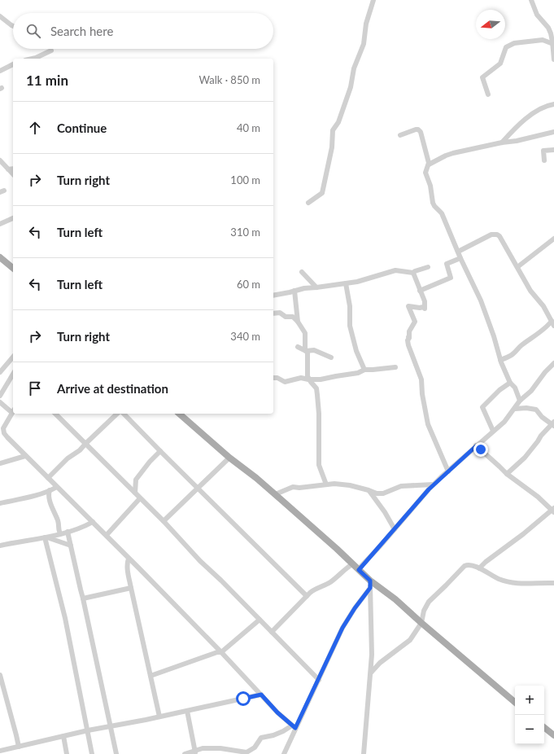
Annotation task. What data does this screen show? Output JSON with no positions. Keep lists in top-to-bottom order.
{
  "north": "left",
  "page": {
    "search": "Search here",
    "heading": ["11 min", "Walk · 850 m"],
    "list": [
      ["Continue", "40 m"],
      ["Turn right", "100 m"],
      ["Turn left", "310 m"],
      ["Turn left", "60 m"],
      ["Turn right", "340 m"],
      "Arrive at destination"
    ],
    "map_buttons": ["+", "−"]
  }
}
